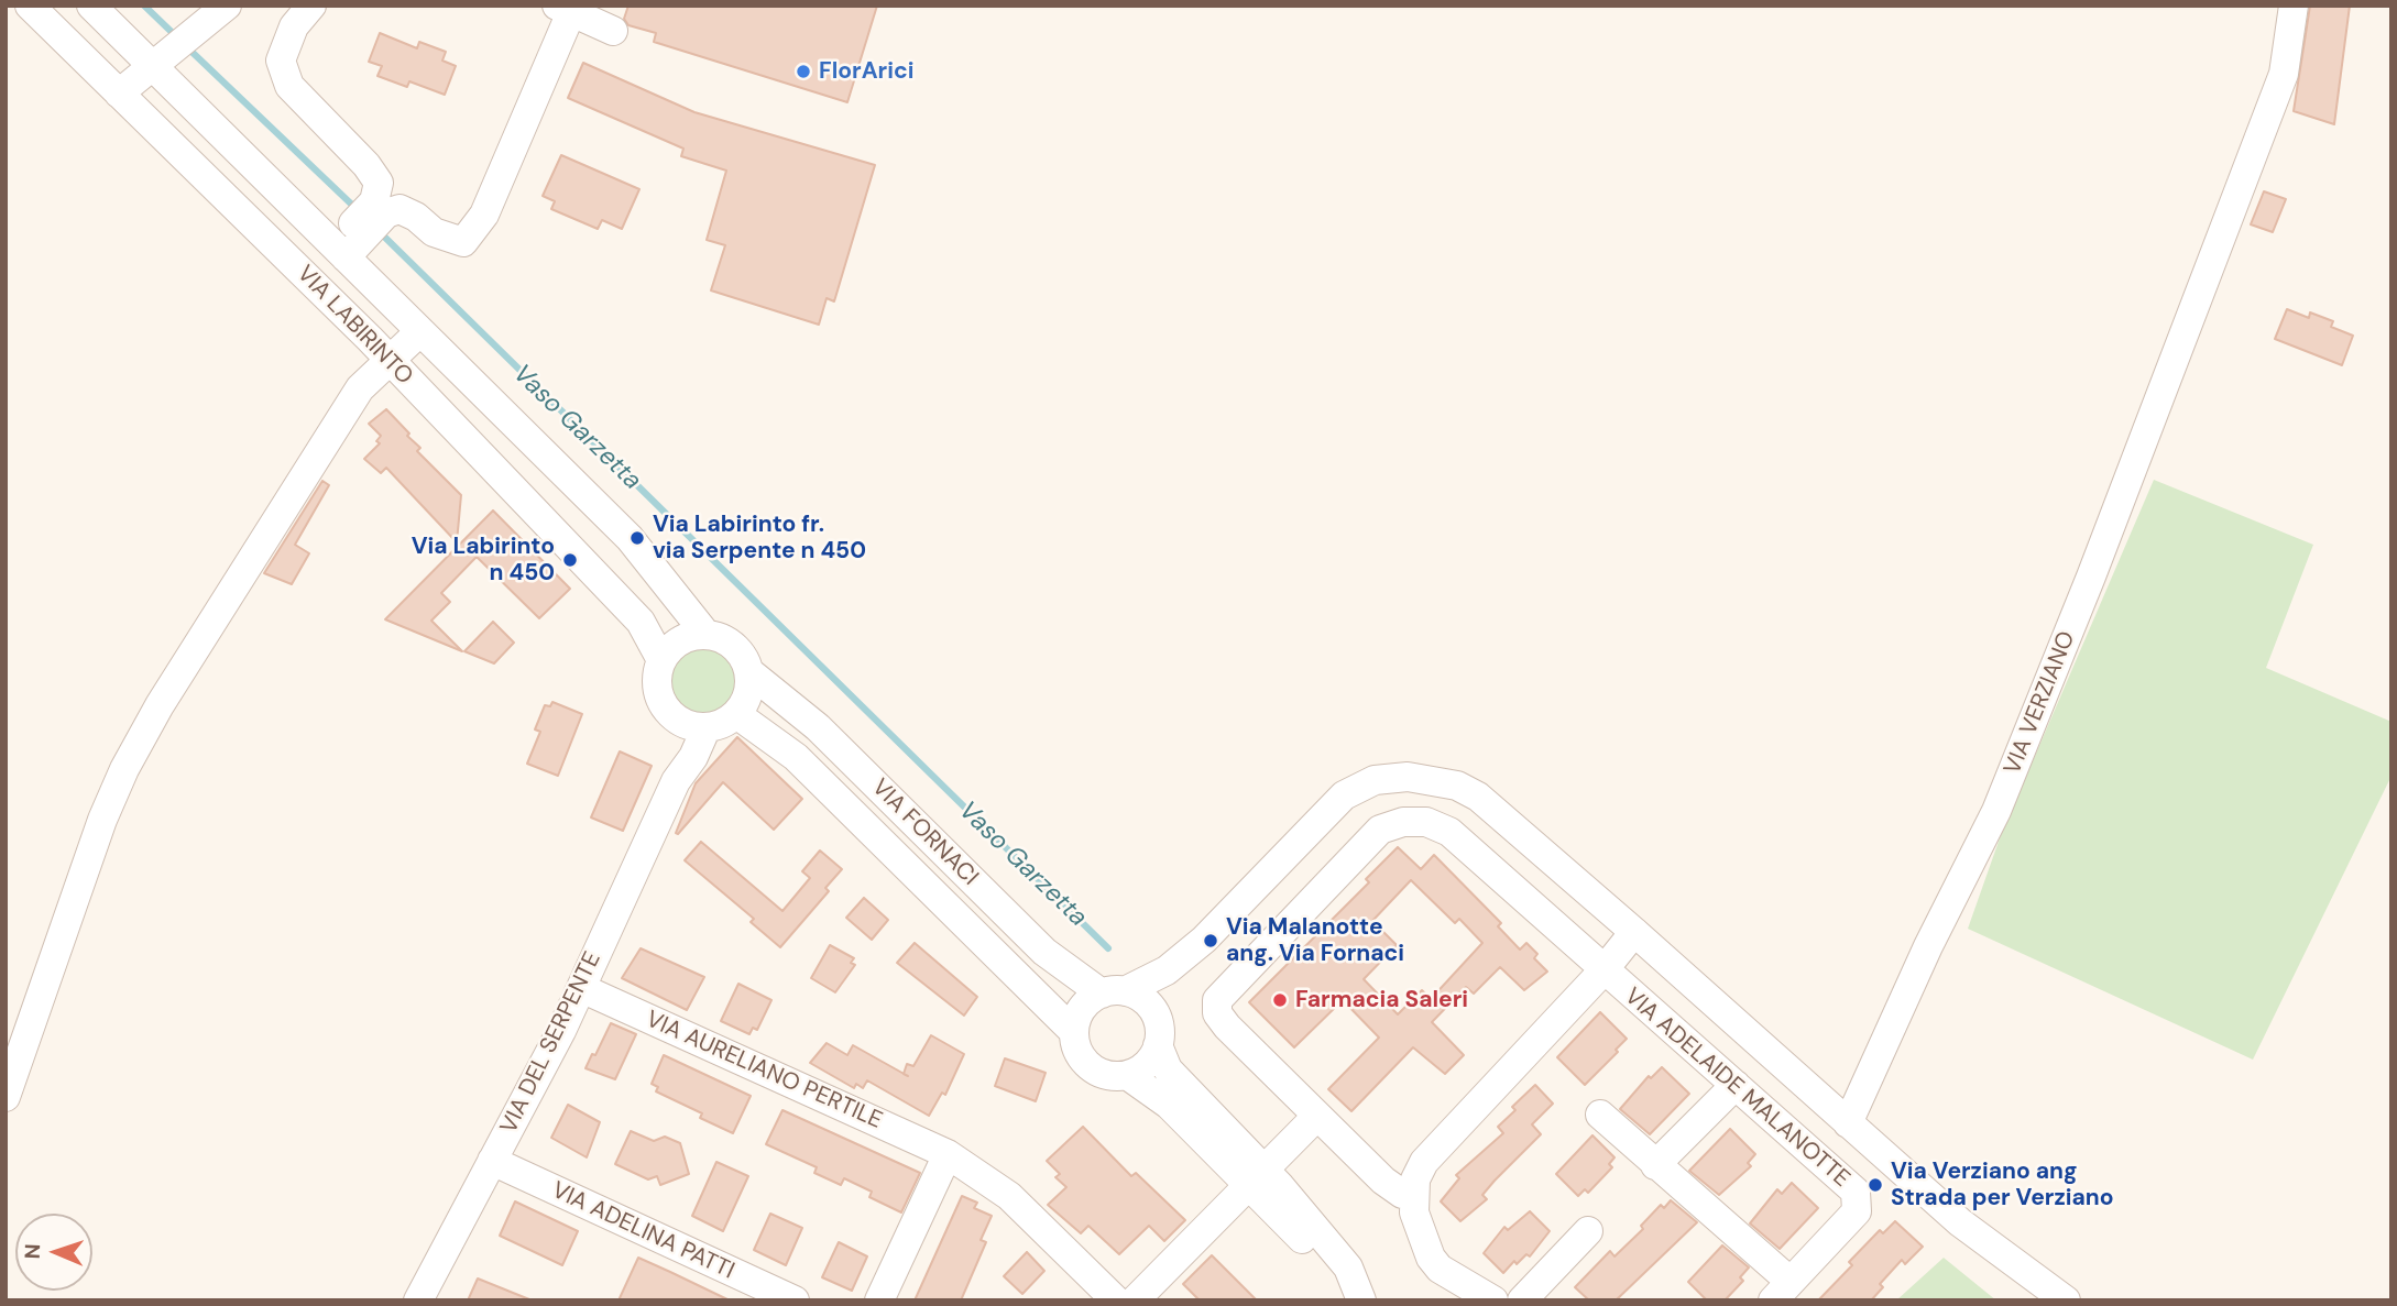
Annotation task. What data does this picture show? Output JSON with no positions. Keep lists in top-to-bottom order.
{
  "streets": {
    "street": [
      "VIA LABIRINTO",
      "VIA VERZIANO",
      "VIA FORNACI",
      "VIA DEL SERPENTE",
      "VIA AURELIANO PERTILE",
      "VIA ADELAIDE MALANOTTE",
      "VIA ADELINA PATTI"
    ]
  },
  "crossings": [
    ["VIA LABIRINTO", "VIA FORNACI"],
    ["VIA LABIRINTO", "VIA DEL SERPENTE"],
    ["VIA VERZIANO", "VIA ADELAIDE MALANOTTE"],
    ["VIA FORNACI", "VIA DEL SERPENTE"],
    ["VIA FORNACI", "VIA ADELAIDE MALANOTTE"],
    ["VIA DEL SERPENTE", "VIA AURELIANO PERTILE"],
    ["VIA DEL SERPENTE", "VIA ADELINA PATTI"]
  ],
  "water": ["Vaso Garzetta"],
  "places": [
    "FlorArici",
    "Via Labirinto fr. via Serpente n 450",
    "Via Labirinto n 450",
    "Via Malanotte ang. Via Fornaci",
    "Farmacia Saleri",
    "Via Verziano ang Strada per Verziano"
  ],
  "north": "left"
}
